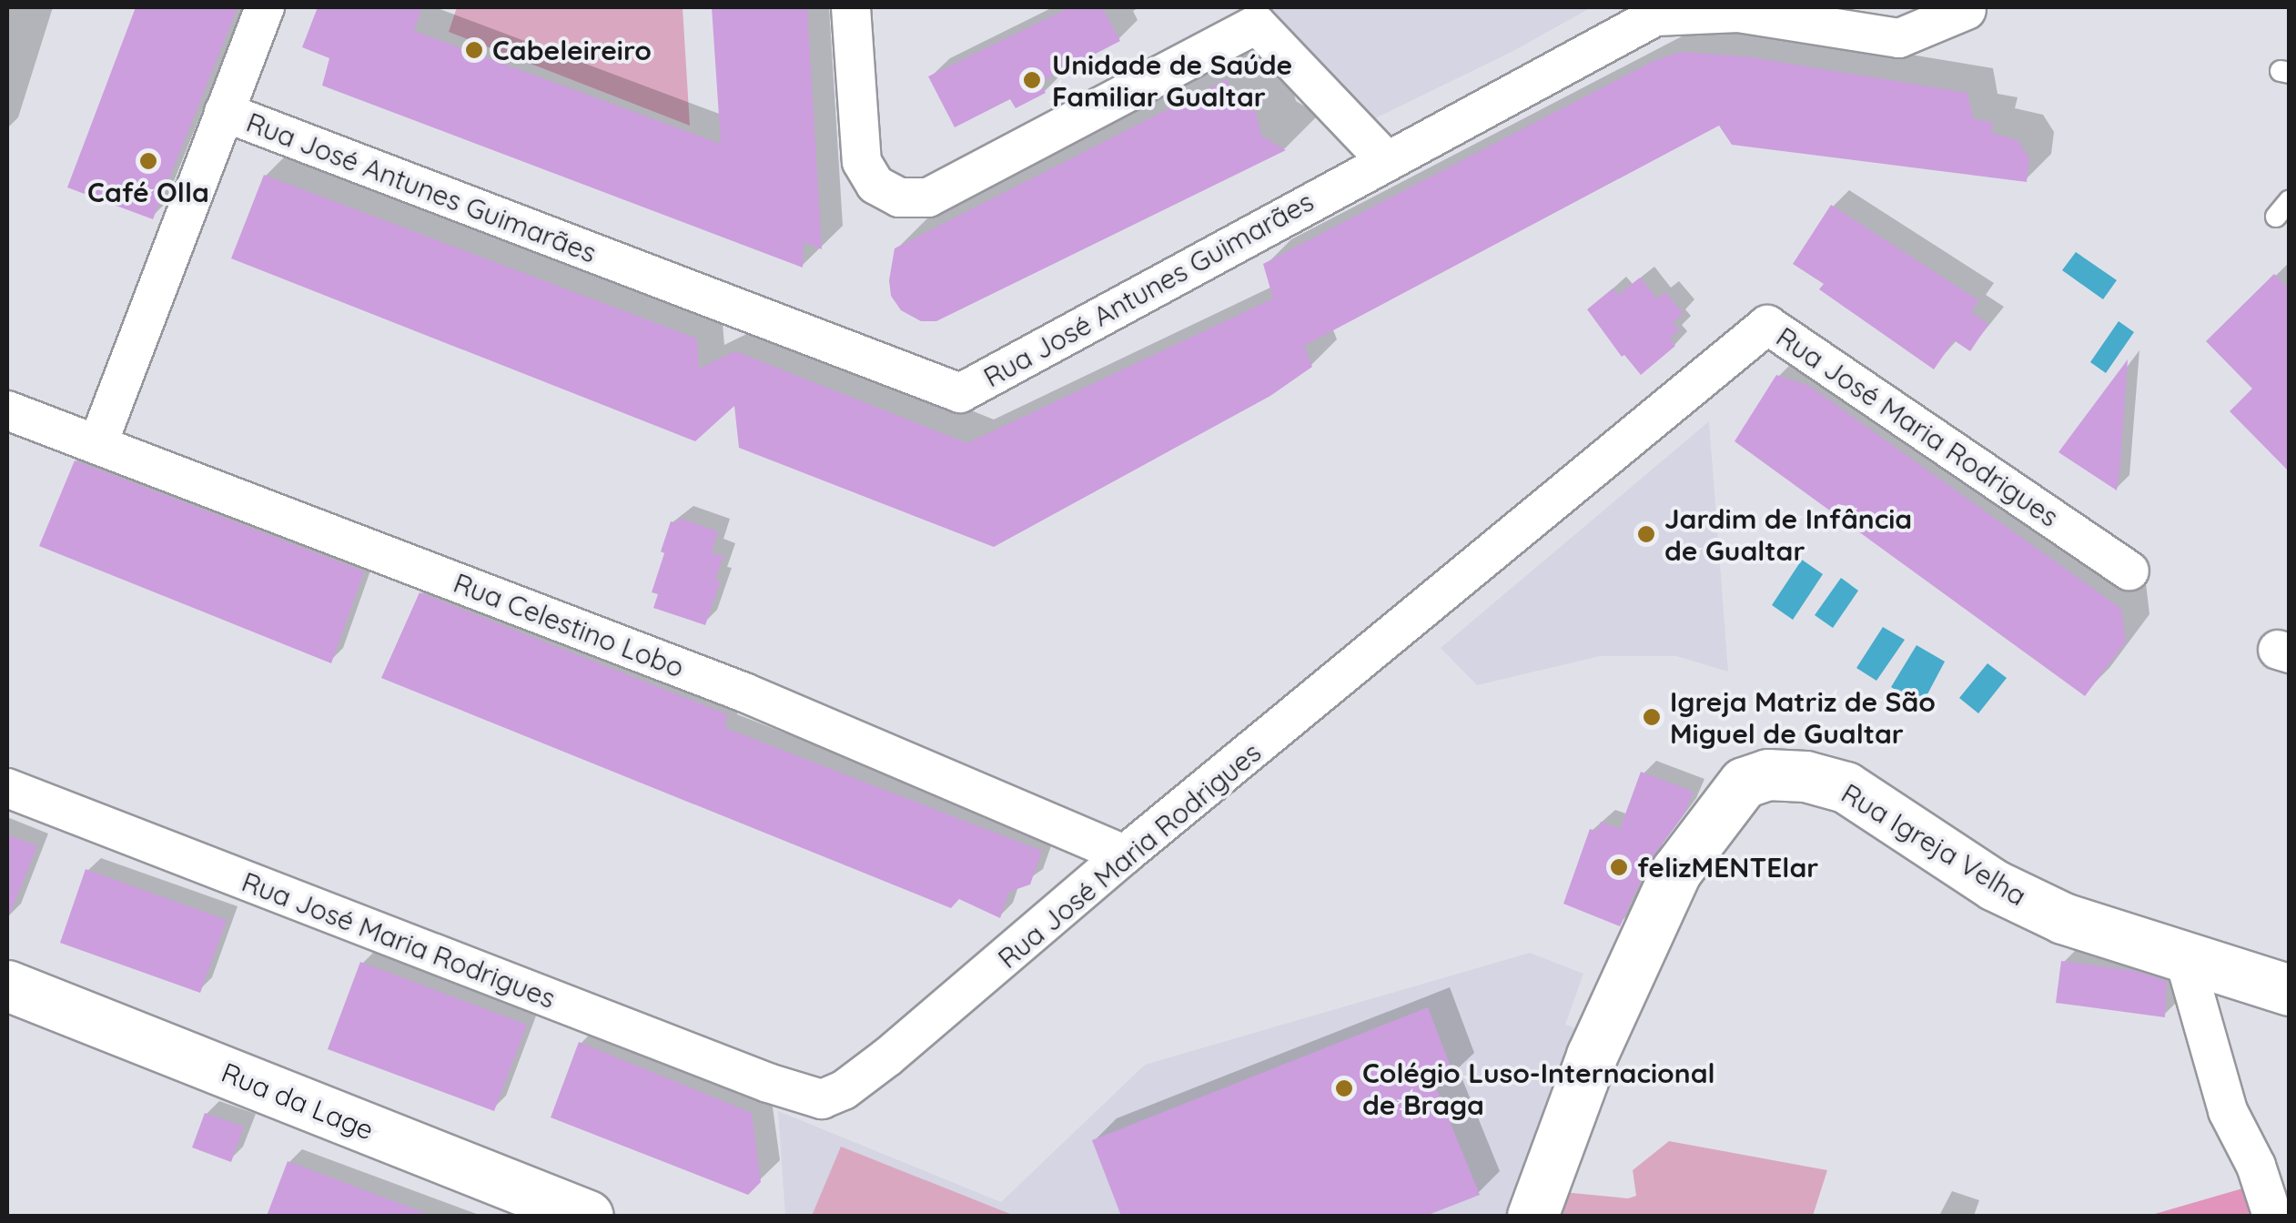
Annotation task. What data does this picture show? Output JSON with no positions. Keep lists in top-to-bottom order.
{
  "streets": {
    "street": [
      "Rua José Antunes Guimarães",
      "Rua José Maria Rodrigues",
      "Rua Celestino Lobo",
      "Rua Igreja Velha",
      "Rua da Lage"
    ]
  },
  "crossings": [
    ["Rua José Maria Rodrigues", "Rua Celestino Lobo"]
  ],
  "places": [
    "Cabeleireiro",
    "Unidade de Saúde Familiar Gualtar",
    "Café Olla",
    "Jardim de Infância de Gualtar",
    "Igreja Matriz de São Miguel de Gualtar",
    "felizMENTElar",
    "Colégio Luso-Internacional de Braga"
  ]
}
